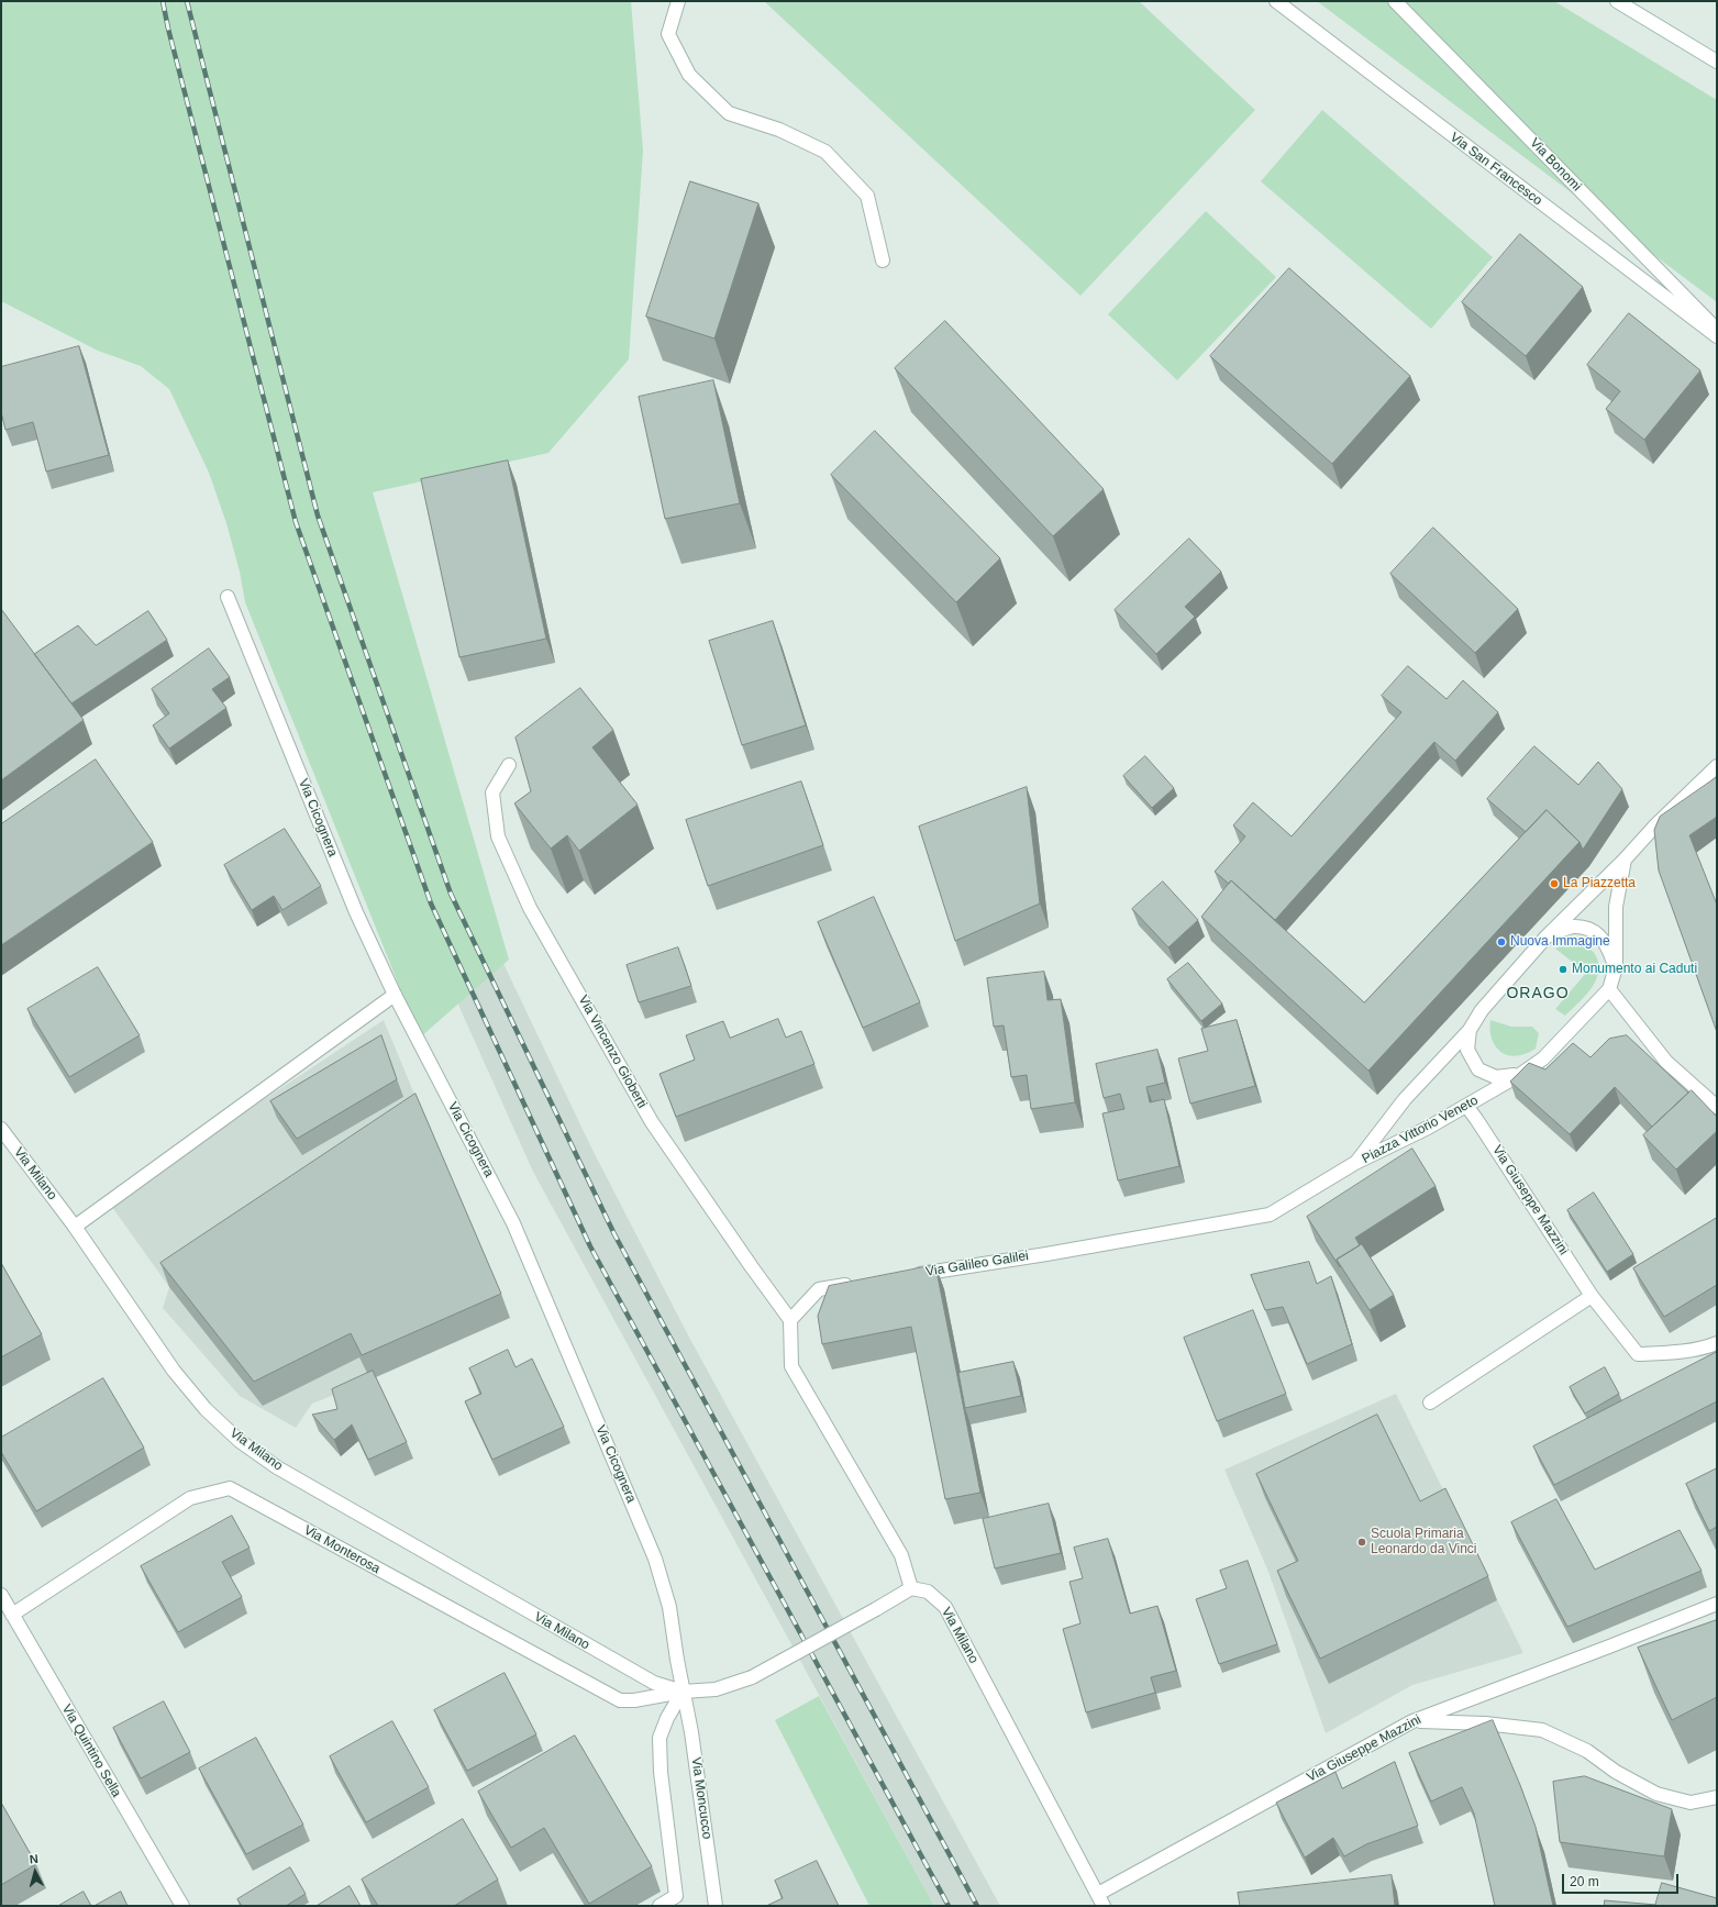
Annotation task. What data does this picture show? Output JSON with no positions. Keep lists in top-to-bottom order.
{
  "streets": {
    "street": [
      "Via Bonomi",
      "Via San Francesco",
      "Via Cicognera",
      "Via Vincenzo Gioberti",
      "Piazza Vittorio Veneto",
      "Via Milano",
      "Via Giuseppe Mazzini",
      "Via Galileo Galilei",
      "Via Monterosa",
      "Via Quintino Sella",
      "Via Moncucco"
    ]
  },
  "crossings": [
    ["Via Cicognera", "Via Milano"],
    ["Via Cicognera", "Via Monterosa"],
    ["Via Cicognera", "Via Moncucco"],
    ["Piazza Vittorio Veneto", "Via Giuseppe Mazzini"],
    ["Piazza Vittorio Veneto", "Via Galileo Galilei"],
    ["Via Milano", "Via Giuseppe Mazzini"],
    ["Via Milano", "Via Monterosa"],
    ["Via Milano", "Via Moncucco"],
    ["Via Monterosa", "Via Quintino Sella"],
    ["Via Monterosa", "Via Moncucco"]
  ],
  "districts": ["ORAGO"],
  "places": [
    "La Piazzetta",
    "Nuova Immagine",
    "Monumento ai Caduti",
    "Scuola Primaria Leonardo da Vinci"
  ],
  "scale_bar": "20 m",
  "north": "top"
}
